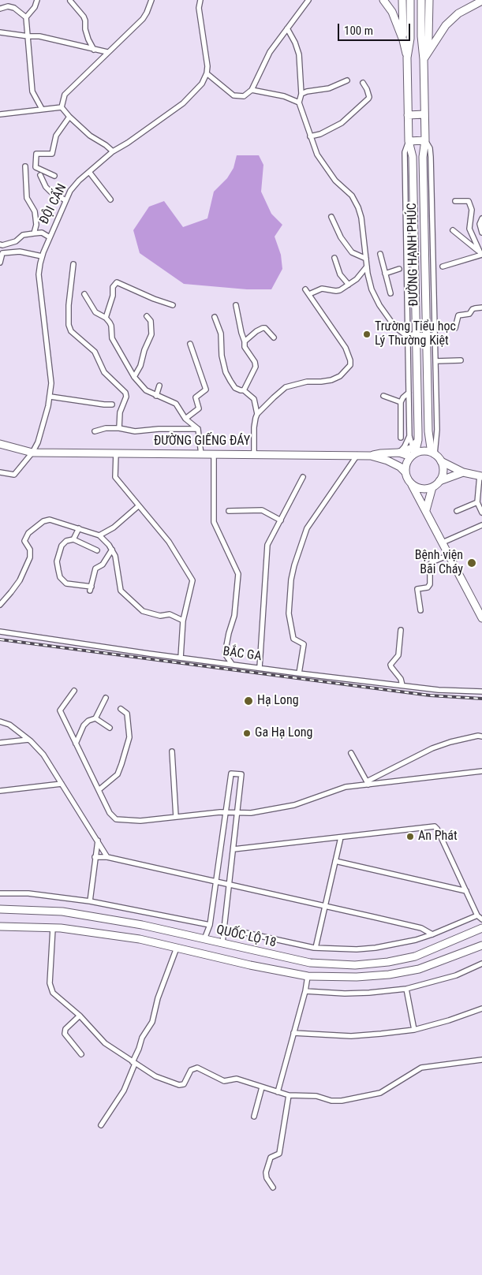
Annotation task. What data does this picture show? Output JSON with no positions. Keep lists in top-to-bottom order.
{
  "streets": {
    "main road": ["ĐƯỜNG HẠNH PHÚC", "ĐƯỜNG GIẾNG ĐÁY", "QUỐC LỘ 18"],
    "street": ["ĐỘI CẤN", "BẮC GA"]
  },
  "crossings": [
    ["ĐỘI CẤN", "ĐƯỜNG GIẾNG ĐÁY"],
    ["ĐƯỜNG HẠNH PHÚC", "ĐƯỜNG GIẾNG ĐÁY"]
  ],
  "places": [
    "Trường Tiểu học Lý Thường Kiệt",
    "Bệnh viện Bãi Cháy",
    "Hạ Long",
    "Ga Hạ Long",
    "An Phát"
  ],
  "scale_bar": "100 m"
}
